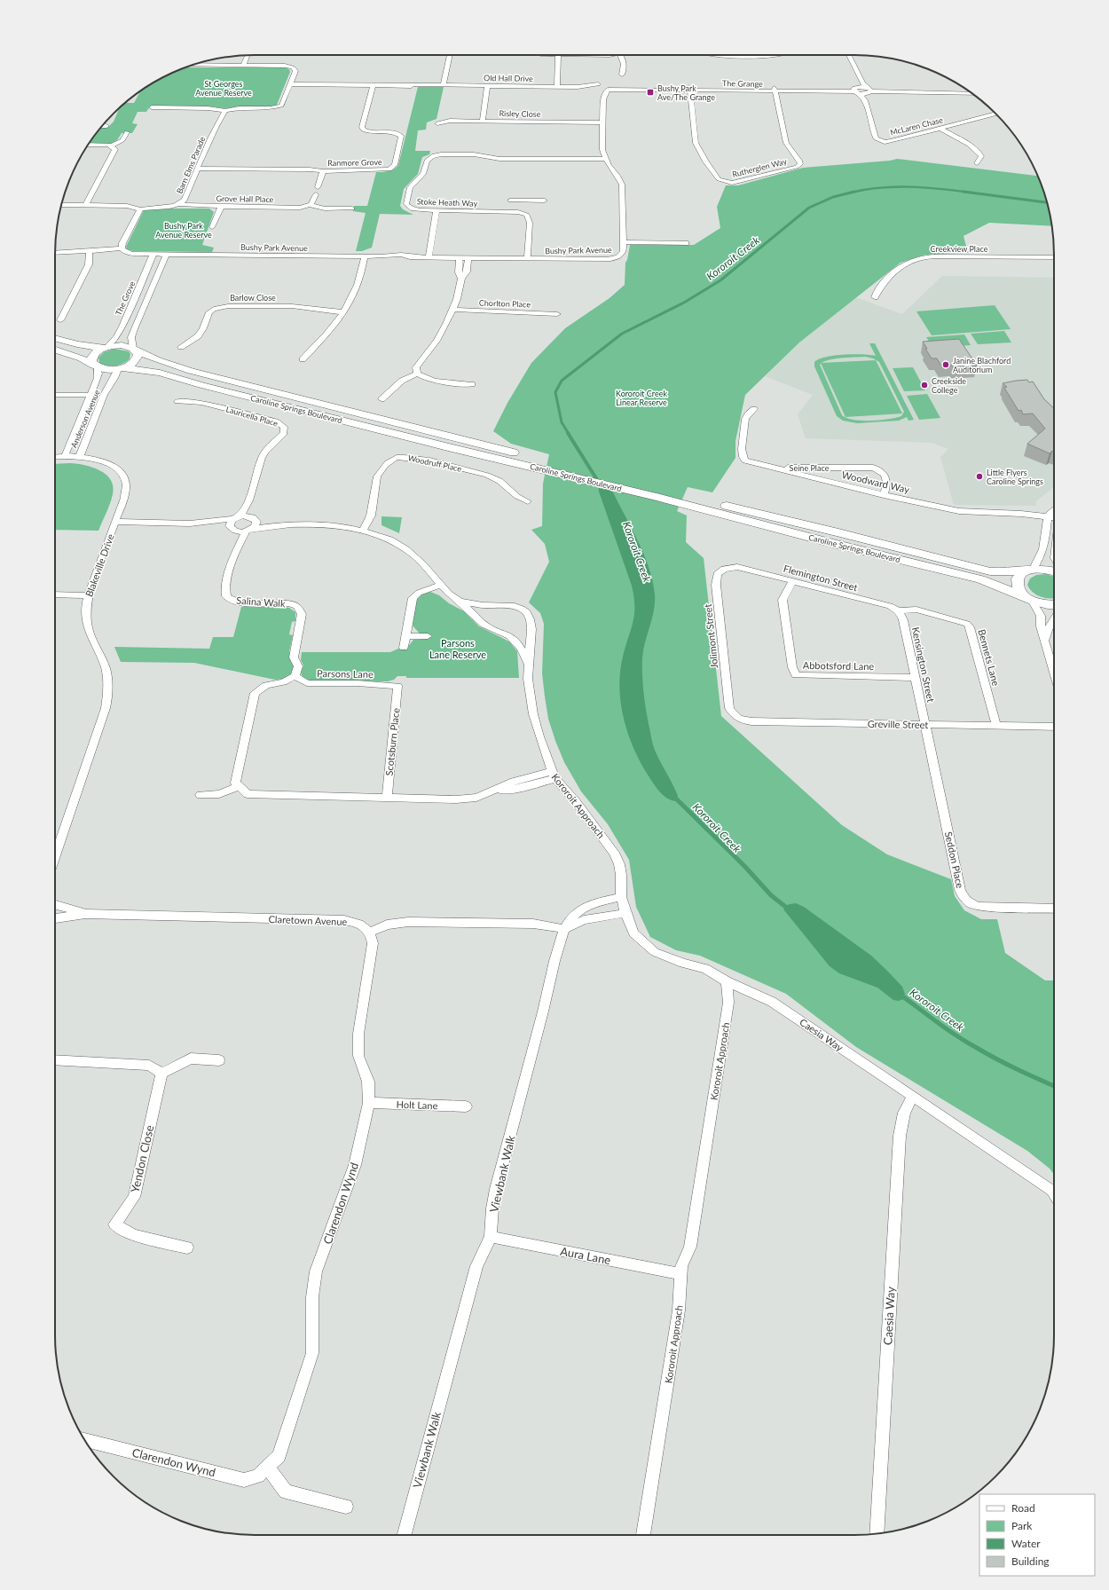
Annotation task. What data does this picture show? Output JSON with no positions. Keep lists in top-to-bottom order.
{
  "streets": {
    "main road": ["Caroline Springs Boulevard"],
    "street": [
      "Old Hall Drive",
      "The Grange",
      "Risley Close",
      "McLaren Chase",
      "Ranmore Grove",
      "Barn Elms Parade",
      "Rutherglen Way",
      "Grove Hall Place",
      "Stoke Heath Way",
      "Bushy Park Avenue",
      "Creekview Place",
      "Barlow Close",
      "The Grove",
      "Chorlton Place",
      "Lauricella Place",
      "Anderson Avenue",
      "Woodruff Place",
      "Seine Place",
      "Woodward Way",
      "Blakeville Drive",
      "Flemington Street",
      "Salina Walk",
      "Jolimont Street",
      "Bennets Lane",
      "Kensington Street",
      "Abbotsford Lane",
      "Parsons Lane",
      "Greville Street",
      "Scotsburn Place",
      "Kororoit Approach",
      "Seddon Place",
      "Claretown Avenue",
      "Caesia Way",
      "Holt Lane",
      "Yendon Close",
      "Viewbank Walk",
      "Clarendon Wynd",
      "Aura Lane"
    ]
  },
  "crossings": [
    ["Old Hall Drive", "The Grange"],
    ["Old Hall Drive", "Ranmore Grove"],
    ["Old Hall Drive", "Bushy Park Avenue"],
    ["The Grange", "McLaren Chase"],
    ["The Grange", "Rutherglen Way"],
    ["The Grange", "Bushy Park Avenue"],
    ["Risley Close", "Bushy Park Avenue"],
    ["Ranmore Grove", "Barn Elms Parade"],
    ["Barn Elms Parade", "Grove Hall Place"],
    ["Stoke Heath Way", "Bushy Park Avenue"],
    ["The Grove", "Caroline Springs Boulevard"],
    ["Caroline Springs Boulevard", "Anderson Avenue"],
    ["Lauricella Place", "Salina Walk"],
    ["Lauricella Place", "Kororoit Approach"],
    ["Anderson Avenue", "Blakeville Drive"],
    ["Woodruff Place", "Kororoit Approach"],
    ["Seine Place", "Woodward Way"],
    ["Flemington Street", "Jolimont Street"],
    ["Flemington Street", "Bennets Lane"],
    ["Flemington Street", "Kensington Street"],
    ["Flemington Street", "Abbotsford Lane"],
    ["Salina Walk", "Parsons Lane"],
    ["Salina Walk", "Kororoit Approach"],
    ["Jolimont Street", "Greville Street"],
    ["Bennets Lane", "Kensington Street"],
    ["Bennets Lane", "Greville Street"],
    ["Kensington Street", "Abbotsford Lane"],
    ["Kensington Street", "Greville Street"],
    ["Kensington Street", "Seddon Place"],
    ["Parsons Lane", "Scotsburn Place"],
    ["Greville Street", "Seddon Place"],
    ["Kororoit Approach", "Caesia Way"],
    ["Kororoit Approach", "Viewbank Walk"],
    ["Kororoit Approach", "Aura Lane"],
    ["Claretown Avenue", "Clarendon Wynd"],
    ["Holt Lane", "Clarendon Wynd"],
    ["Viewbank Walk", "Aura Lane"]
  ],
  "water": ["Kororoit Creek"],
  "parks": [
    "St Georges Avenue Reserve",
    "Bushy Park Avenue Reserve",
    "Kororoit Creek Linear Reserve",
    "Parsons Lane Reserve"
  ],
  "places": {
    "transit": ["Bushy Park Ave/The Grange"],
    "other": ["Janine Blachford Auditorium", "Creekside College", "Little Flyers Caroline Springs"]
  },
  "legend": [
    "Road",
    "Park",
    "Water",
    "Building"
  ]
}
